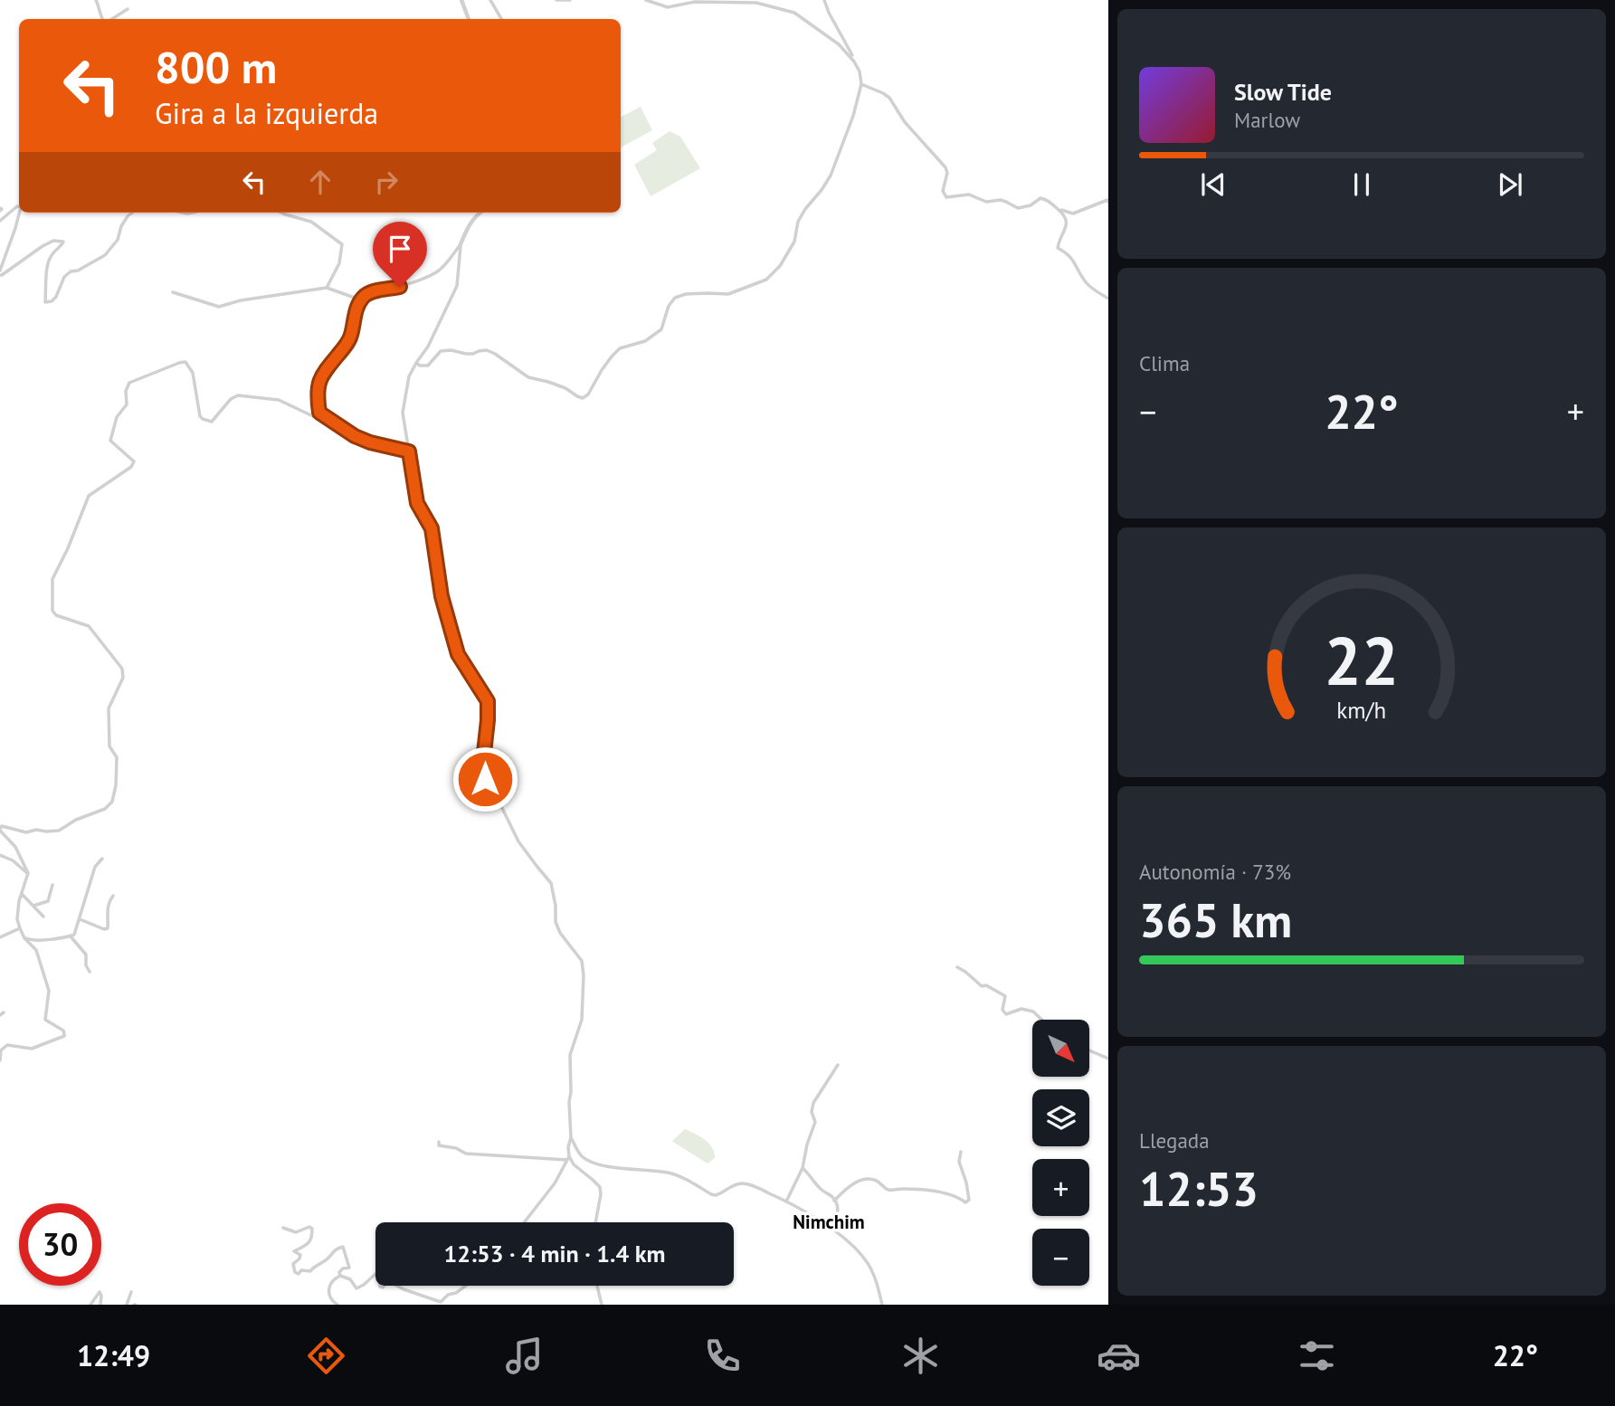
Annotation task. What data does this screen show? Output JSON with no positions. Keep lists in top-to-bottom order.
{
  "districts": ["Nimchim"],
  "north": "bottom right",
  "page": {
    "turn": ["800 m", "Gira a la izquierda"],
    "song": ["Slow Tide", "Marlow"],
    "tile": [
      "Clima",
      ["Autonomía · 73%", "365 km"],
      ["Llegada", "12:53"]
    ],
    "heat": ["−", "22°", "+"],
    "map_buttons": ["+", "−"],
    "limit": "30",
    "trip": "12:53 · 4 min · 1.4 km",
    "tabs": ["12:49", "22°"],
    "gauge": ["22", "km/h"]
  }
}
